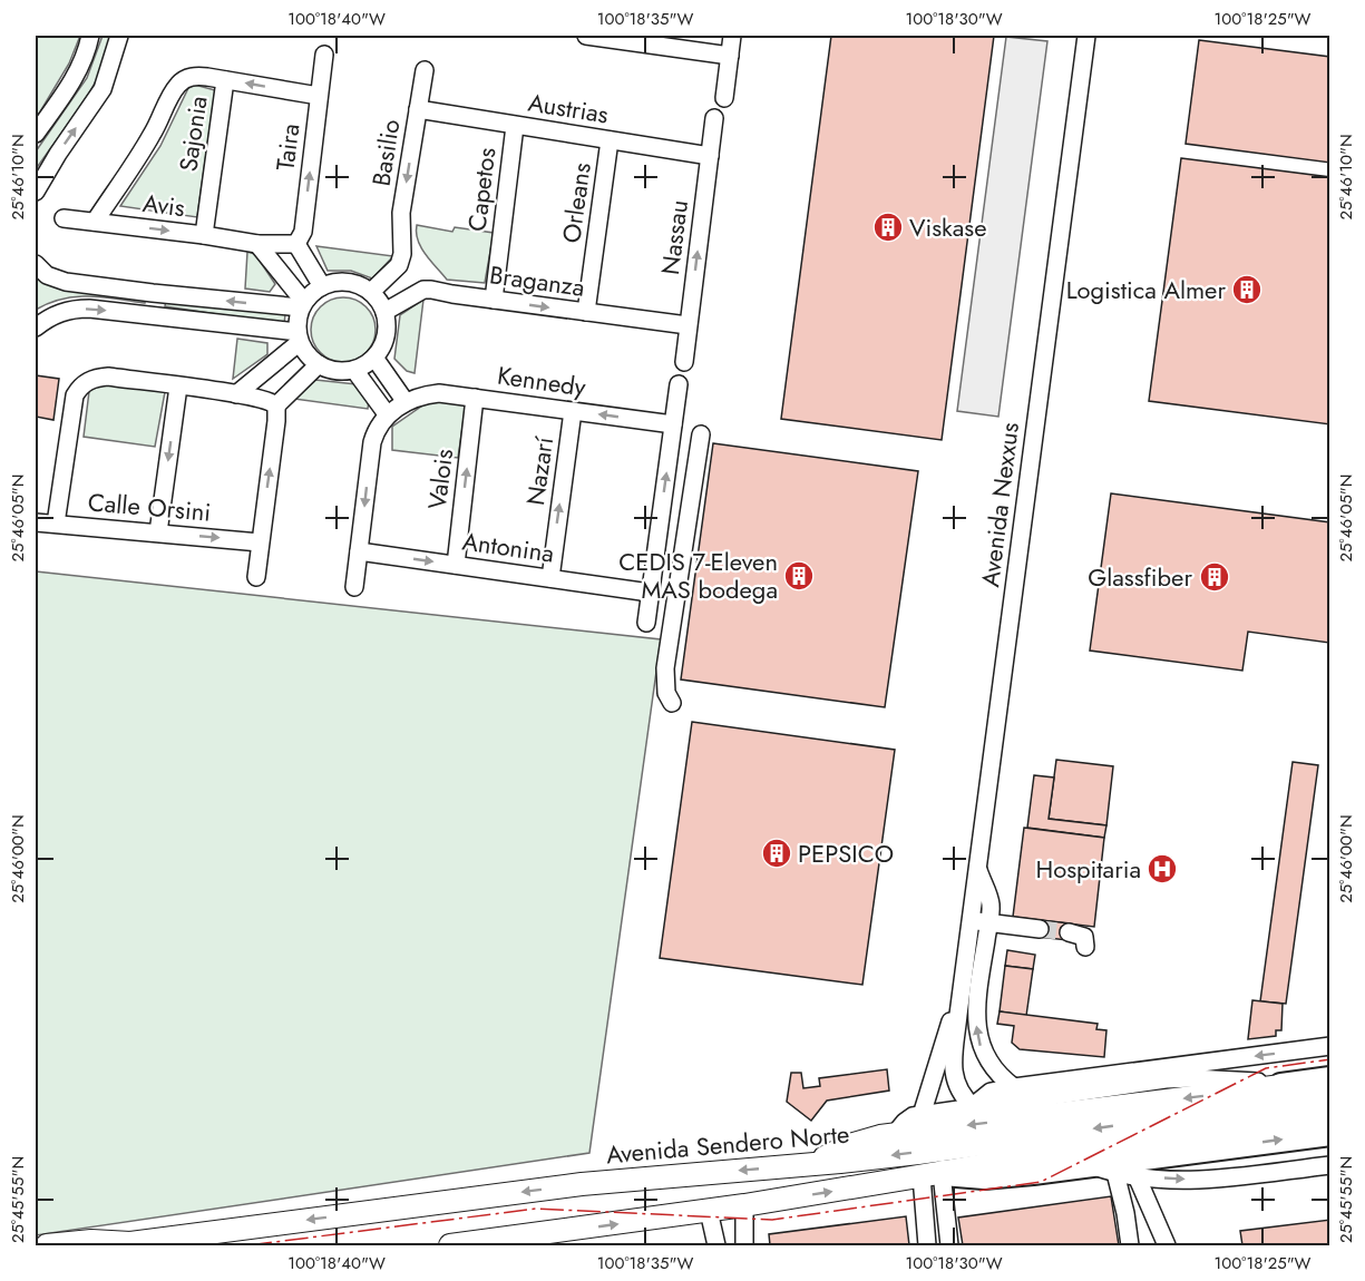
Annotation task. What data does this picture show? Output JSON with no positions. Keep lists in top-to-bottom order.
{
  "streets": {
    "main road": ["Avenida Sendero Norte"],
    "street": [
      "Austrias",
      "Sajonia",
      "Taira",
      "Basilio",
      "Capetos",
      "Orleans",
      "Avis",
      "Nassau",
      "Braganza",
      "Kennedy",
      "Nazarí",
      "Valois",
      "Avenida Nexxus",
      "Calle Orsini",
      "Antonina"
    ]
  },
  "crossings": [
    ["Austrias", "Basilio"],
    ["Austrias", "Capetos"],
    ["Austrias", "Orleans"],
    ["Austrias", "Nassau"],
    ["Sajonia", "Avis"],
    ["Taira", "Avis"],
    ["Basilio", "Braganza"],
    ["Capetos", "Braganza"],
    ["Orleans", "Braganza"],
    ["Nassau", "Braganza"],
    ["Kennedy", "Nazarí"],
    ["Kennedy", "Valois"],
    ["Kennedy", "Antonina"],
    ["Nazarí", "Antonina"],
    ["Valois", "Antonina"]
  ],
  "one_way": [
    "Taira",
    "Basilio",
    "Nassau",
    "Valois"
  ],
  "places": {
    "building": [
      "Viskase",
      "Logistica Almer",
      "CEDIS 7-Eleven MAS bodega",
      "Glassfiber",
      "PEPSICO"
    ],
    "hospital": ["Hospitaria"]
  },
  "coordinates": [
    "100°18'40\"W",
    "100°18'35\"W",
    "100°18'30\"W",
    "100°18'25\"W",
    "25°46'10\"N",
    "25°46'05\"N",
    "25°46'00\"N",
    "25°45'55\"N"
  ]
}
